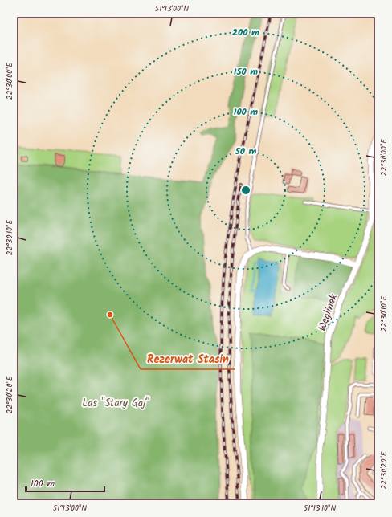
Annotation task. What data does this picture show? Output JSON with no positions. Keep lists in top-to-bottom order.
{
  "streets": {
    "street": ["Węglinek"]
  },
  "parks": ["Las \"Stary Gaj\""],
  "places": ["Rezerwat Stasin"],
  "scale_bar": "100 m",
  "coordinates": [
    "51°13'00\"N",
    "22°30'00\"E",
    "22°30'10\"E",
    "22°30'20\"E",
    "51°13'10\"N"
  ],
  "rings": [
    "200 m",
    "150 m",
    "100 m",
    "50 m"
  ]
}
